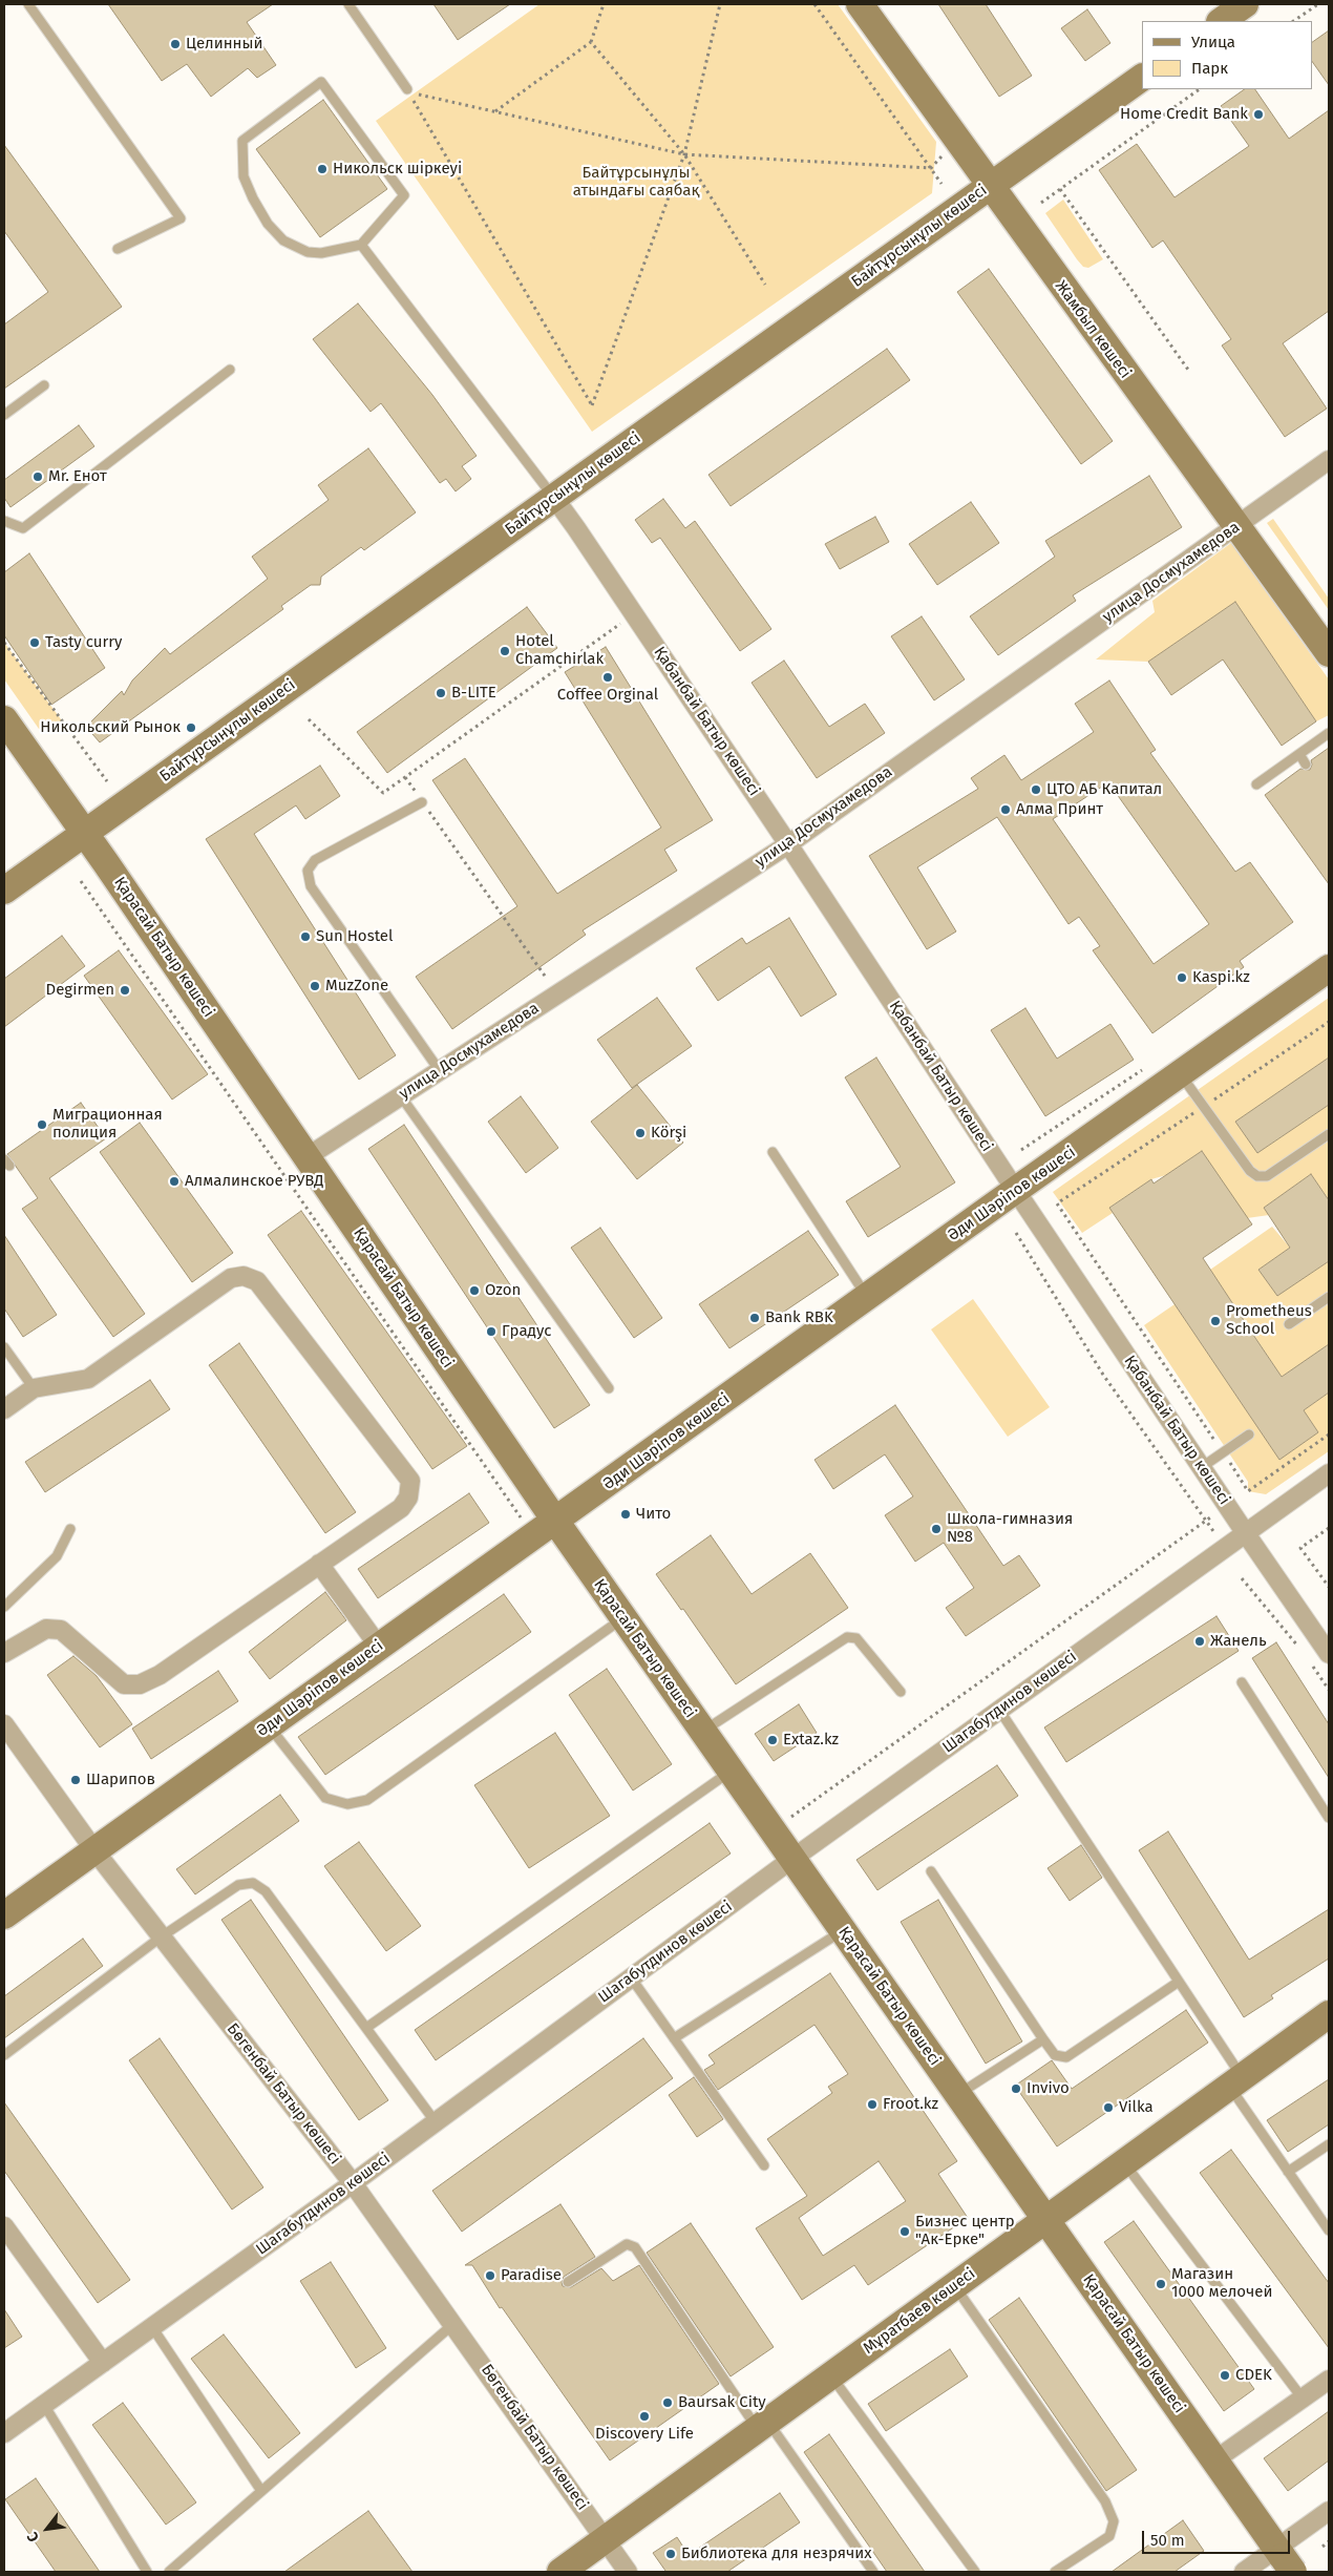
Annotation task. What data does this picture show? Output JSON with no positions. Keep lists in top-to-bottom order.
{
  "streets": {
    "street": [
      "Байтұрсынұлы көшесі",
      "Жамбыл көшесі",
      "улица Досмухамедова",
      "Қабанбай Батыр көшесі",
      "Қарасай Батыр көшесі",
      "Әди Шәріпов көшесі",
      "Шагабутдинов көшесі",
      "Бөгенбай Батыр көшесі",
      "Мұратбаев көшесі"
    ]
  },
  "crossings": [
    ["Байтұрсынұлы көшесі", "Жамбыл көшесі"],
    ["Байтұрсынұлы көшесі", "Қабанбай Батыр көшесі"],
    ["Байтұрсынұлы көшесі", "Қарасай Батыр көшесі"],
    ["Жамбыл көшесі", "улица Досмухамедова"],
    ["улица Досмухамедова", "Қабанбай Батыр көшесі"],
    ["улица Досмухамедова", "Қарасай Батыр көшесі"],
    ["Қабанбай Батыр көшесі", "Әди Шәріпов көшесі"],
    ["Қабанбай Батыр көшесі", "Шагабутдинов көшесі"],
    ["Қарасай Батыр көшесі", "Әди Шәріпов көшесі"],
    ["Қарасай Батыр көшесі", "Шагабутдинов көшесі"],
    ["Қарасай Батыр көшесі", "Мұратбаев көшесі"],
    ["Әди Шәріпов көшесі", "Бөгенбай Батыр көшесі"],
    ["Шагабутдинов көшесі", "Бөгенбай Батыр көшесі"],
    ["Бөгенбай Батыр көшесі", "Мұратбаев көшесі"]
  ],
  "parks": ["Байтұрсынұлы атындағы саябақ"],
  "places": [
    "Целинный",
    "Home Credit Bank",
    "Никольск шіркеуі",
    "Mr. Енот",
    "Tasty curry",
    "Hotel Chamchirlak",
    "Coffee Orginal",
    "B-LITE",
    "Никольский Рынок",
    "ЦТО АБ Капитал",
    "Алма Принт",
    "Sun Hostel",
    "Kaspi.kz",
    "MuzZone",
    "Degirmen",
    "Миграционная полиция",
    "Körşi",
    "Алмалинское РУВД",
    "Ozon",
    "Bank RBK",
    "Prometheus School",
    "Градус",
    "Чито",
    "Школа-гимназия №8",
    "Жанель",
    "Extaz.kz",
    "Шарипов",
    "Invivo",
    "Froot.kz",
    "Vilka",
    "Бизнес центр \"Ак-Ерке\"",
    "Paradise",
    "Магазин 1000 мелочей",
    "CDEK",
    "Baursak City",
    "Discovery Life",
    "Библиотека для незрячих"
  ],
  "legend": ["Улица", "Парк"],
  "scale_bar": "50 m",
  "north": "bottom left"
}
